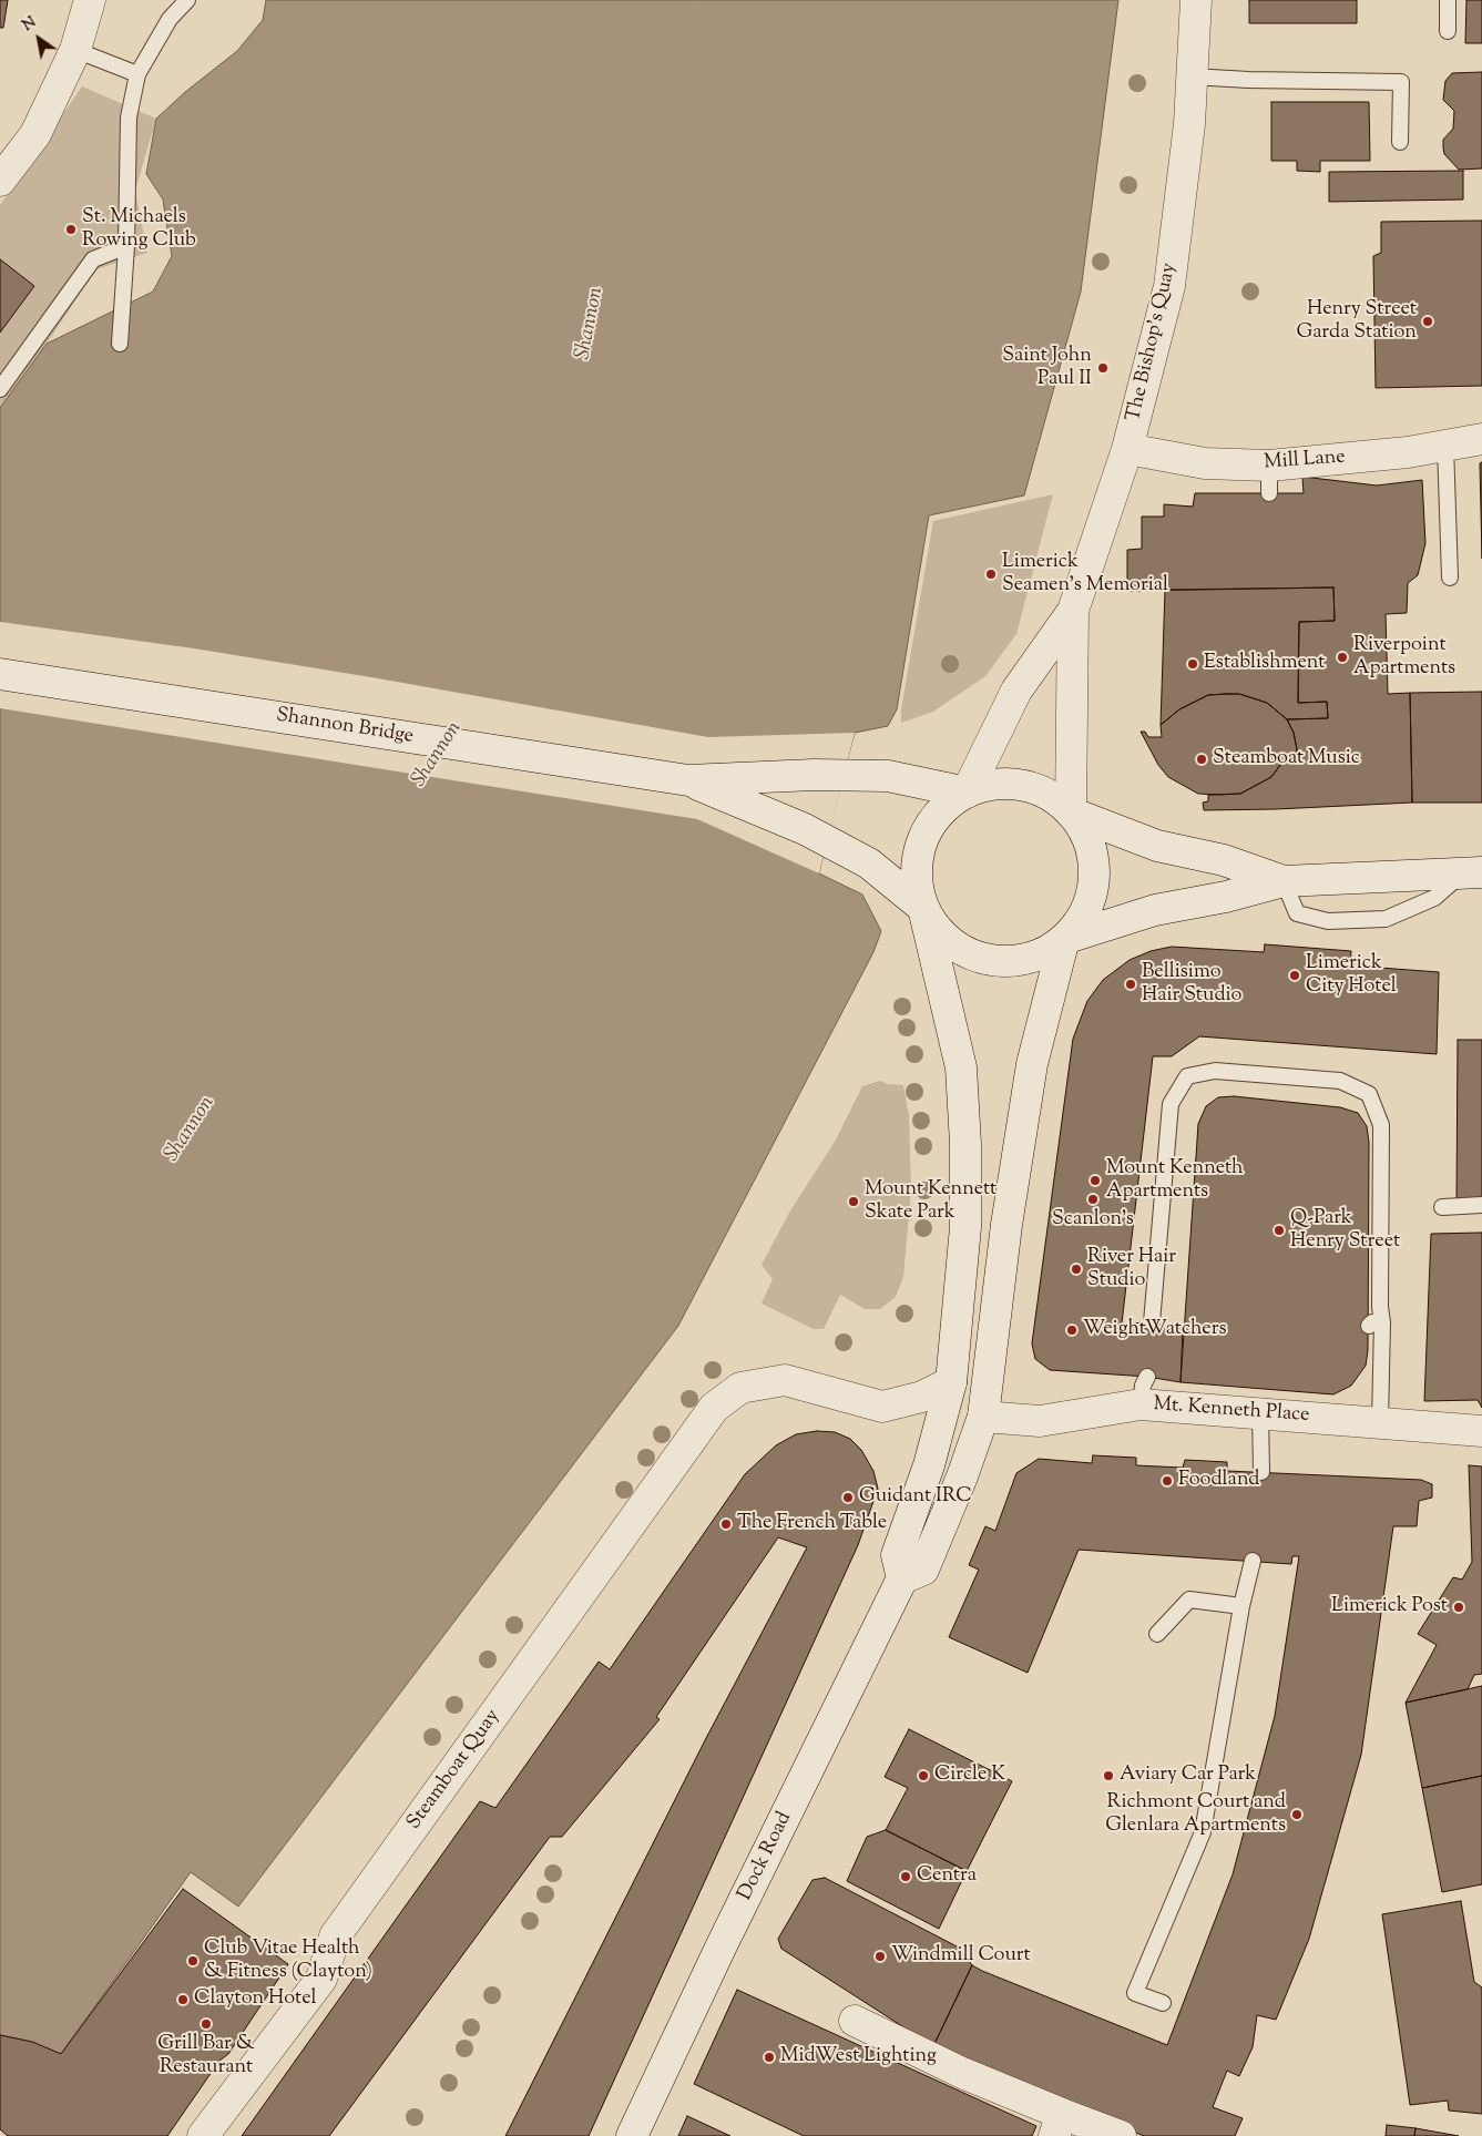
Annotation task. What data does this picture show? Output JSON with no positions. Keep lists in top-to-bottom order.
{
  "streets": {
    "main road": [
      "The Bishop's Quay",
      "Mill Lane",
      "Shannon Bridge",
      "Mt. Kenneth Place",
      "Steamboat Quay",
      "Dock Road"
    ]
  },
  "crossings": [
    ["The Bishop's Quay", "Mill Lane"]
  ],
  "water": ["Shannon"],
  "places": [
    "St. Michaels Rowing Club",
    "Henry Street Garda Station",
    "Saint John Paul II",
    "Limerick Seamen's Memorial",
    "Riverpoint Apartments",
    "Establishment",
    "Steamboat Music",
    "Limerick City Hotel",
    "Bellisimo Hair Studio",
    "Mount Kenneth Apartments",
    "Scanlon's",
    "Mount Kennett Skate Park",
    "Q-Park Henry Street",
    "River Hair Studio",
    "WeightWatchers",
    "Foodland",
    "Guidant IRC",
    "The French Table",
    "Limerick Post",
    "Circle K",
    "Aviary Car Park",
    "Richmont Court and Glenlara Apartments",
    "Centra",
    "Windmill Court",
    "Club Vitae Health & Fitness (Clayton)",
    "Clayton Hotel",
    "Grill Bar & Restaurant",
    "MidWest Lighting"
  ],
  "north": "top left"
}
